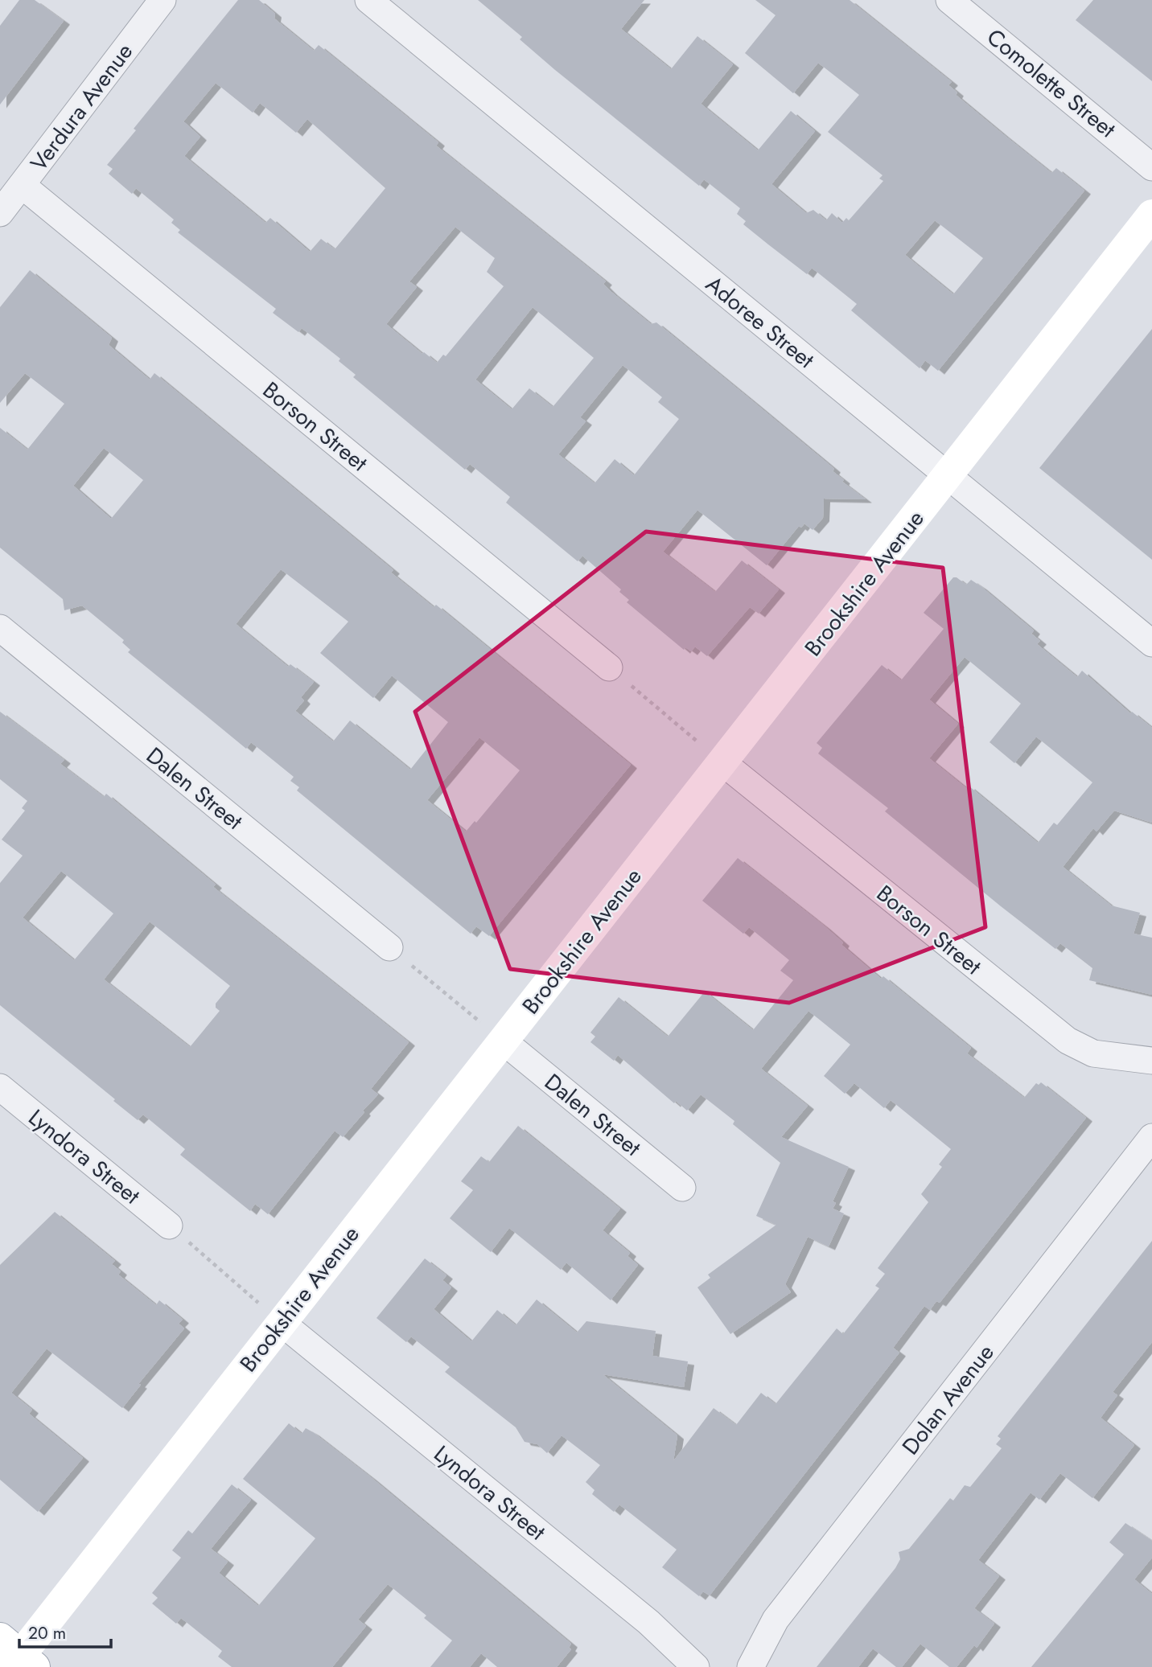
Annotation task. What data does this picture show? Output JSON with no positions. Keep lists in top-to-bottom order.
{
  "streets": {
    "street": [
      "Comolette Street",
      "Verdura Avenue",
      "Adoree Street",
      "Borson Street",
      "Brookshire Avenue",
      "Dalen Street",
      "Lyndora Street",
      "Dolan Avenue"
    ]
  },
  "crossings": [
    ["Verdura Avenue", "Borson Street"],
    ["Adoree Street", "Brookshire Avenue"],
    ["Borson Street", "Brookshire Avenue"],
    ["Brookshire Avenue", "Dalen Street"],
    ["Brookshire Avenue", "Lyndora Street"]
  ],
  "scale_bar": "20 m"
}
